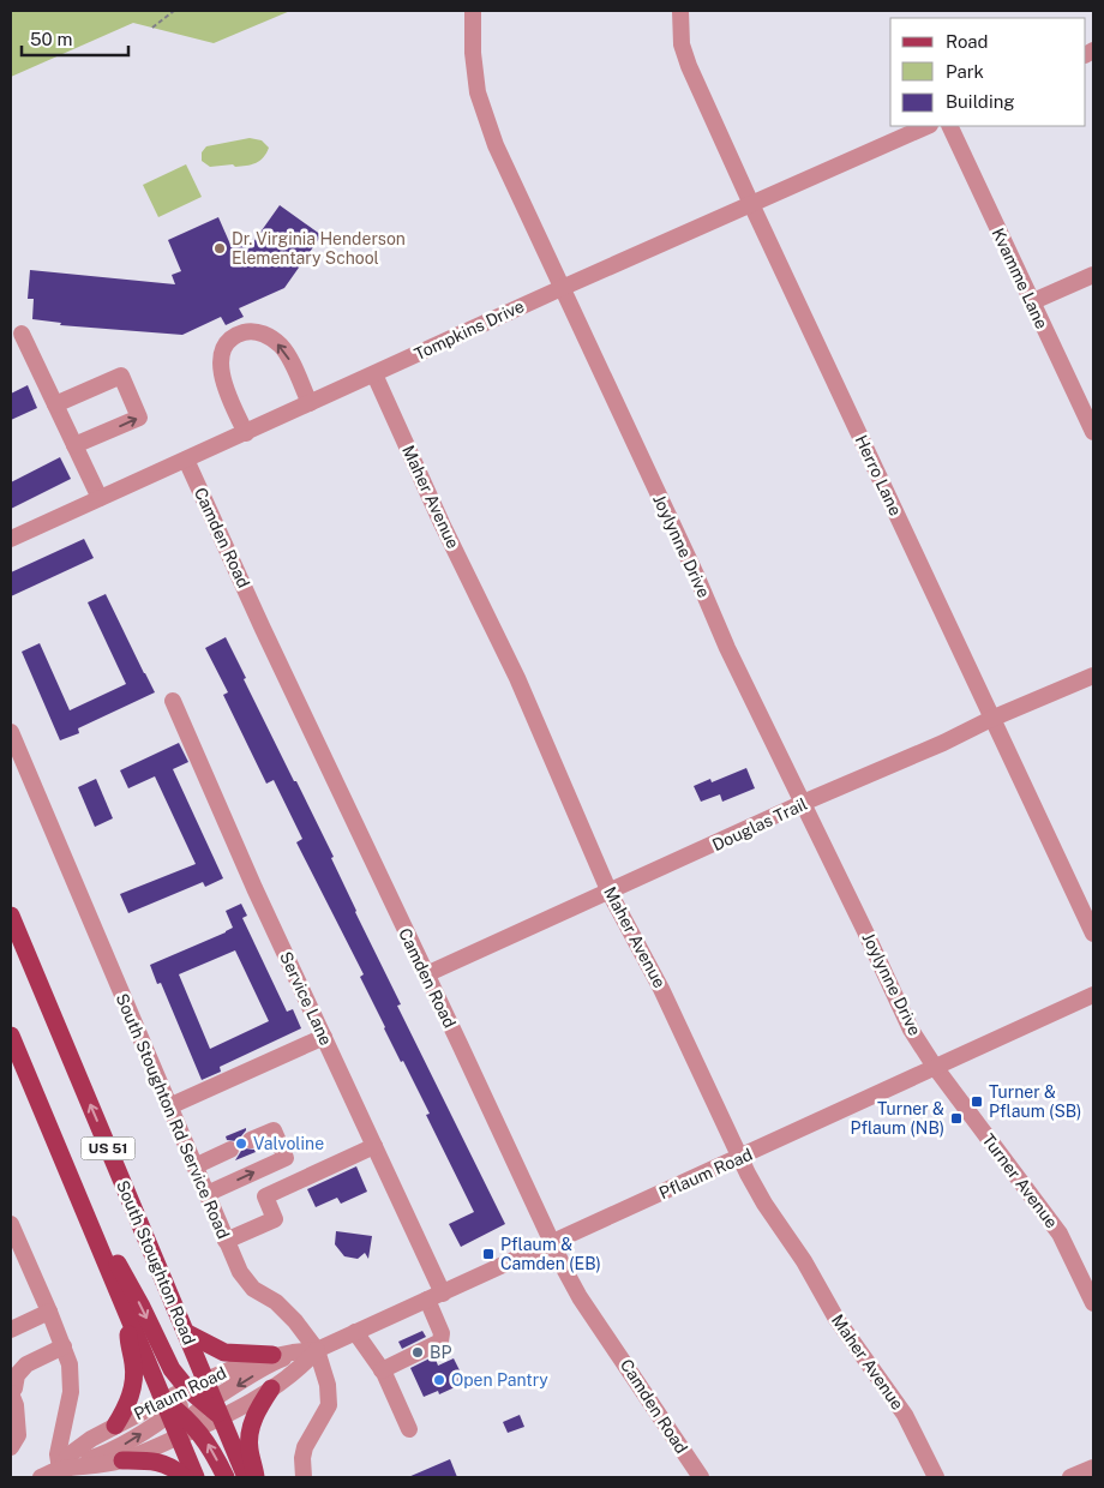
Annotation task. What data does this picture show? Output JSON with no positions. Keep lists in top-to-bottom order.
{
  "streets": {
    "main road": ["US 51", "South Stoughton Road"],
    "street": [
      "Kvamme Lane",
      "Tompkins Drive",
      "Herro Lane",
      "Maher Avenue",
      "Camden Road",
      "Joylynne Drive",
      "Douglas Trail",
      "Service Lane",
      "South Stoughton Rd Service Road",
      "Pflaum Road",
      "Turner Avenue"
    ]
  },
  "crossings": [
    ["Tompkins Drive", "Herro Lane"],
    ["Tompkins Drive", "Maher Avenue"],
    ["Tompkins Drive", "Camden Road"],
    ["Tompkins Drive", "Joylynne Drive"],
    ["Herro Lane", "Douglas Trail"],
    ["Maher Avenue", "Douglas Trail"],
    ["Maher Avenue", "Pflaum Road"],
    ["Camden Road", "Douglas Trail"],
    ["Camden Road", "Pflaum Road"],
    ["Joylynne Drive", "Douglas Trail"],
    ["Joylynne Drive", "Pflaum Road"],
    ["Joylynne Drive", "Turner Avenue"],
    ["Service Lane", "Pflaum Road"],
    ["South Stoughton Rd Service Road", "Pflaum Road"],
    ["US 51", "Pflaum Road"],
    ["Pflaum Road", "Turner Avenue"],
    ["Pflaum Road", "South Stoughton Road"]
  ],
  "places": {
    "other": [
      "Dr. Virginia Henderson Elementary School",
      "Valvoline",
      "BP",
      "Open Pantry"
    ],
    "transit": ["Turner & Pflaum (SB)", "Turner & Pflaum (NB)", "Pflaum & Camden (EB)"]
  },
  "legend": ["Road", "Park", "Building"],
  "scale_bar": "50 m"
}
